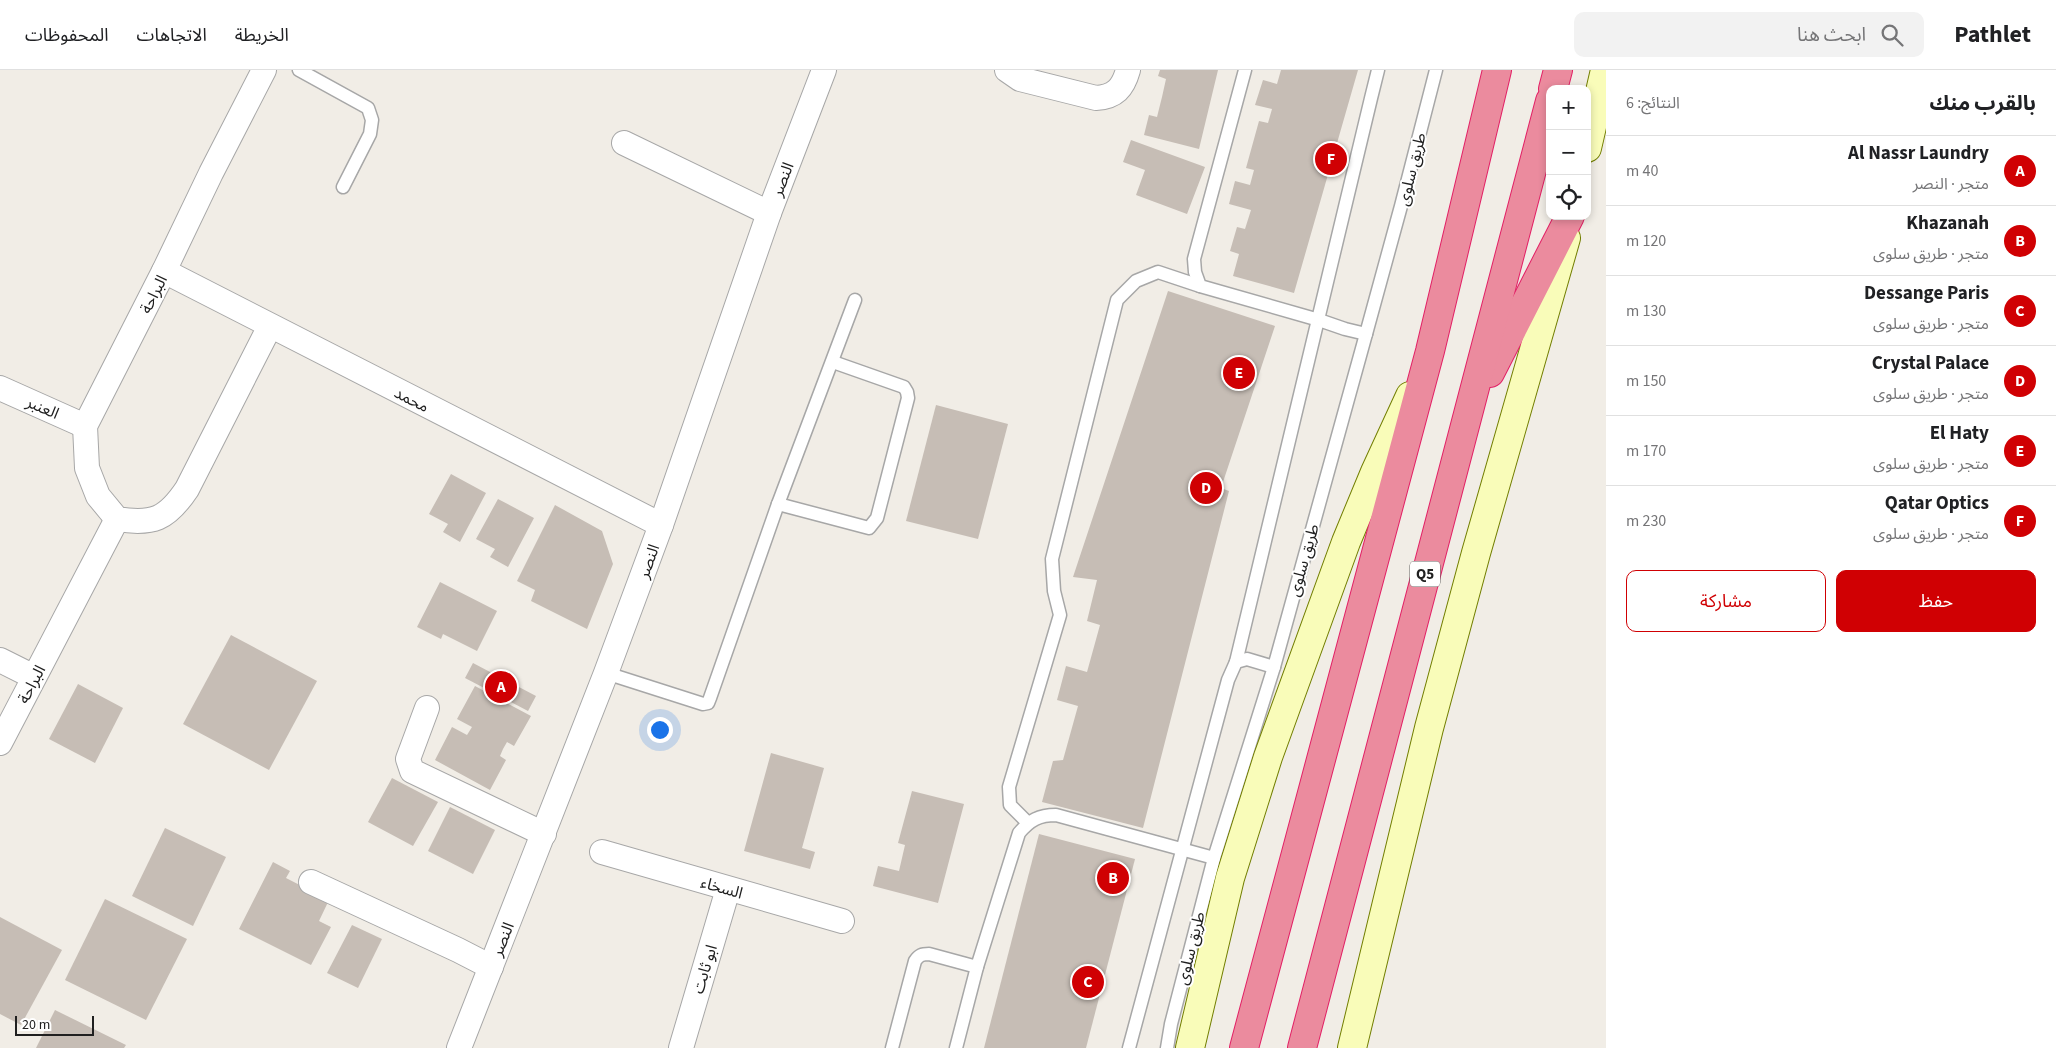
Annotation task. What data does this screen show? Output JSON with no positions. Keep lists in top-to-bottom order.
{
  "streets": {
    "highway": ["طريق سلوى", "Q5"],
    "street": [
      "النصر",
      "البراحة",
      "محمد",
      "العنبر",
      "السخاء",
      "ابو ثابت"
    ]
  },
  "crossings": [
    ["النصر", "محمد"],
    ["البراحة", "محمد"],
    ["البراحة", "العنبر"],
    ["السخاء", "ابو ثابت"]
  ],
  "scale_bar": "20 m",
  "page": {
    "header": "Pathlet",
    "search": "ابحث هنا",
    "nav": ["الخريطة", "الاتجاهات", "المحفوظات"],
    "heading": ["بالقرب منك", "النتائج: 6"],
    "map_buttons": ["+", "−"],
    "list": [
      {
        "mark": "A",
        "name": "Al Nassr Laundry",
        "note": "متجر · النصر",
        "value": "40 m"
      },
      {
        "mark": "B",
        "name": "Khazanah",
        "note": "متجر · طريق سلوى",
        "value": "120 m"
      },
      {
        "mark": "C",
        "name": "Dessange Paris",
        "note": "متجر · طريق سلوى",
        "value": "130 m"
      },
      {
        "mark": "D",
        "name": "Crystal Palace",
        "note": "متجر · طريق سلوى",
        "value": "150 m"
      },
      {
        "mark": "E",
        "name": "El Haty",
        "note": "متجر · طريق سلوى",
        "value": "170 m"
      },
      {
        "mark": "F",
        "name": "Qatar Optics",
        "note": "متجر · طريق سلوى",
        "value": "230 m"
      }
    ],
    "pins": [
      "F",
      "E",
      "D",
      "A",
      "B",
      "C"
    ],
    "buttons": ["حفظ", "مشاركة"],
    "scale": "20 m"
  }
}
